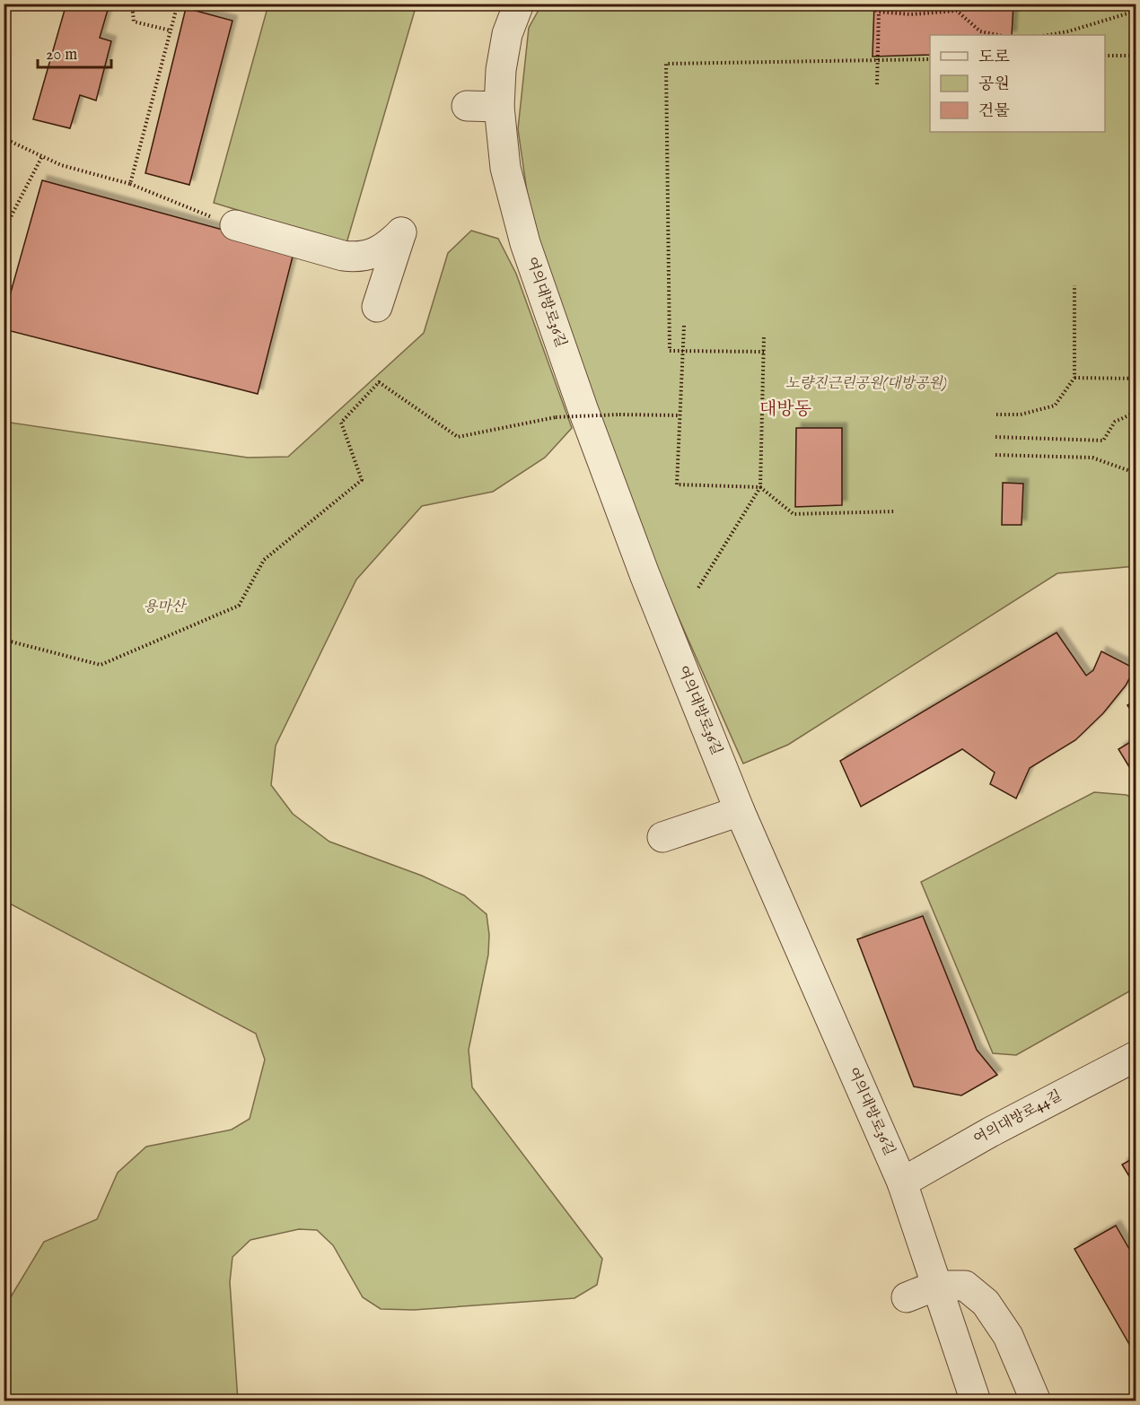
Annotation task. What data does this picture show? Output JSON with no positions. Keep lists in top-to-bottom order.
{
  "streets": {
    "street": ["여의대방로36길", "여의대방로44길"]
  },
  "crossings": [
    ["여의대방로36길", "여의대방로44길"]
  ],
  "districts": ["대방동"],
  "parks": ["노량진근린공원(대방공원)", "용마산"],
  "legend": ["도로", "공원", "건물"],
  "scale_bar": "20 m"
}
